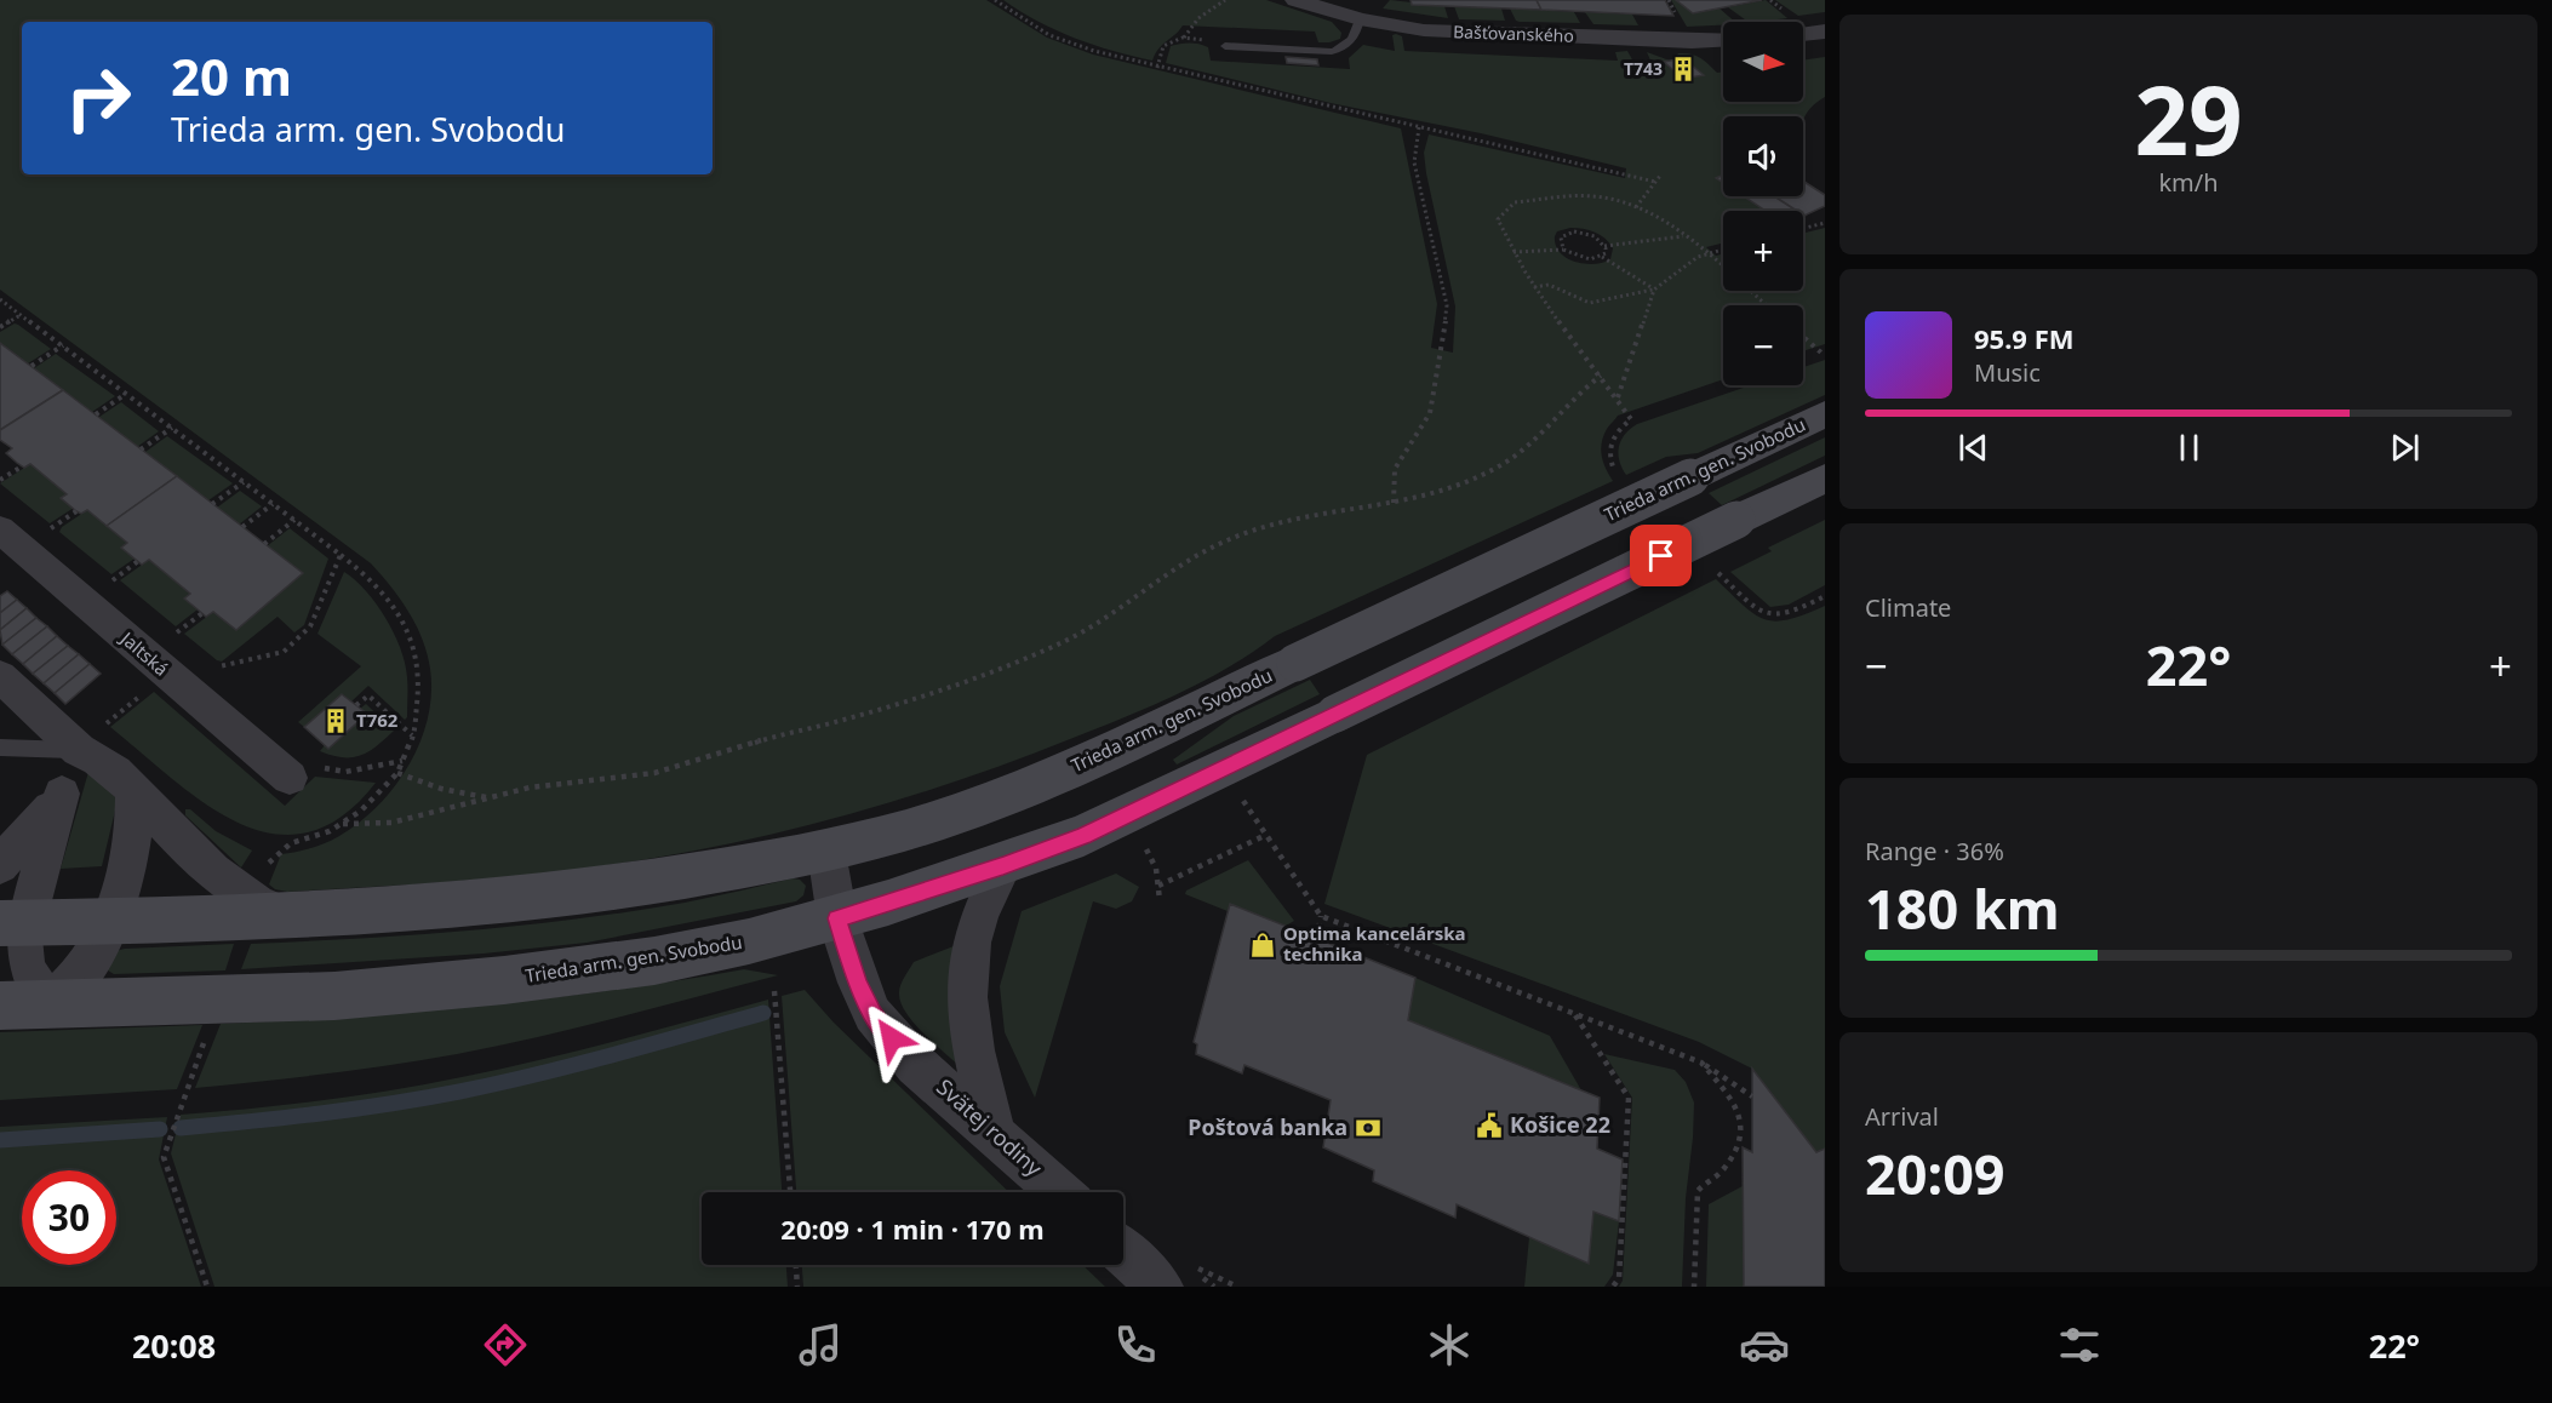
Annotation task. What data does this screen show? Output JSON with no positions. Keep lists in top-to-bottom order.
{
  "streets": {
    "street": [
      "Bašťovanského",
      "Trieda arm. gen. Svobodu",
      "Jaltská",
      "Svätej rodiny"
    ]
  },
  "crossings": [
    ["Trieda arm. gen. Svobodu", "Svätej rodiny"]
  ],
  "places": {
    "building": ["T743", "T762"],
    "shop": ["Optima kancelárska technika"],
    "public building": ["Košice 22"],
    "bank": ["Poštová banka"]
  },
  "north": "right",
  "page": {
    "tile": [
      ["29", "km/h"],
      "Climate",
      ["Range · 36%", "180 km"],
      ["Arrival", "20:09"]
    ],
    "map_buttons": ["+", "−"],
    "turn": ["20 m", "Trieda arm. gen. Svobodu"],
    "song": ["95.9 FM", "Music"],
    "heat": ["−", "22°", "+"],
    "limit": "30",
    "trip": "20:09 · 1 min · 170 m",
    "tabs": ["20:08", "22°"]
  }
}
